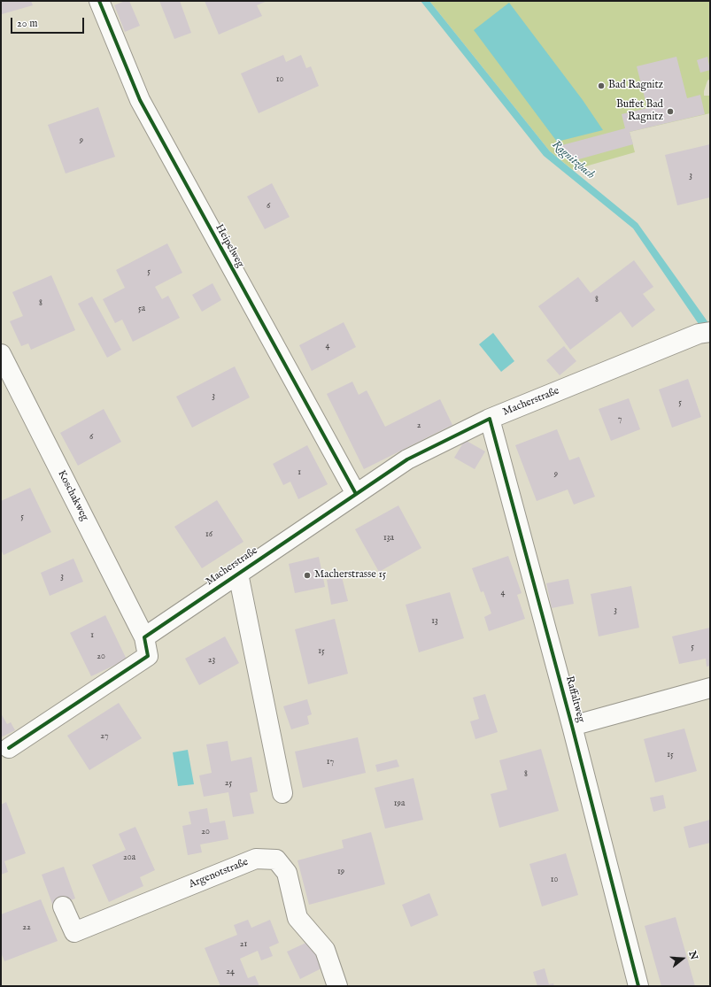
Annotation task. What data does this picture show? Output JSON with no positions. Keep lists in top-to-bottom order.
{
  "streets": {
    "street": [
      "Heipelweg",
      "Macherstraße",
      "Koschakweg",
      "Raffaltweg",
      "Argenotstraße"
    ]
  },
  "crossings": [
    ["Heipelweg", "Macherstraße"],
    ["Macherstraße", "Koschakweg"],
    ["Macherstraße", "Raffaltweg"]
  ],
  "water": ["Ragnitzbach"],
  "places": ["Bad Ragnitz", "Buffet Bad Ragnitz", "Macherstrasse 15"],
  "house_numbers": [
    "10",
    "9",
    "3",
    "6",
    "5",
    "8",
    "8",
    "5a",
    "4",
    "3",
    "5",
    "7",
    "2",
    "6",
    "1",
    "9",
    "5",
    "16",
    "13a",
    "3",
    "4",
    "3",
    "13",
    "1",
    "5",
    "15",
    "20",
    "23",
    "27",
    "15",
    "17",
    "8",
    "25",
    "19a",
    "20",
    "20a",
    "19",
    "10",
    "22",
    "21",
    "24"
  ],
  "scale_bar": "20 m",
  "north": "right"
}
